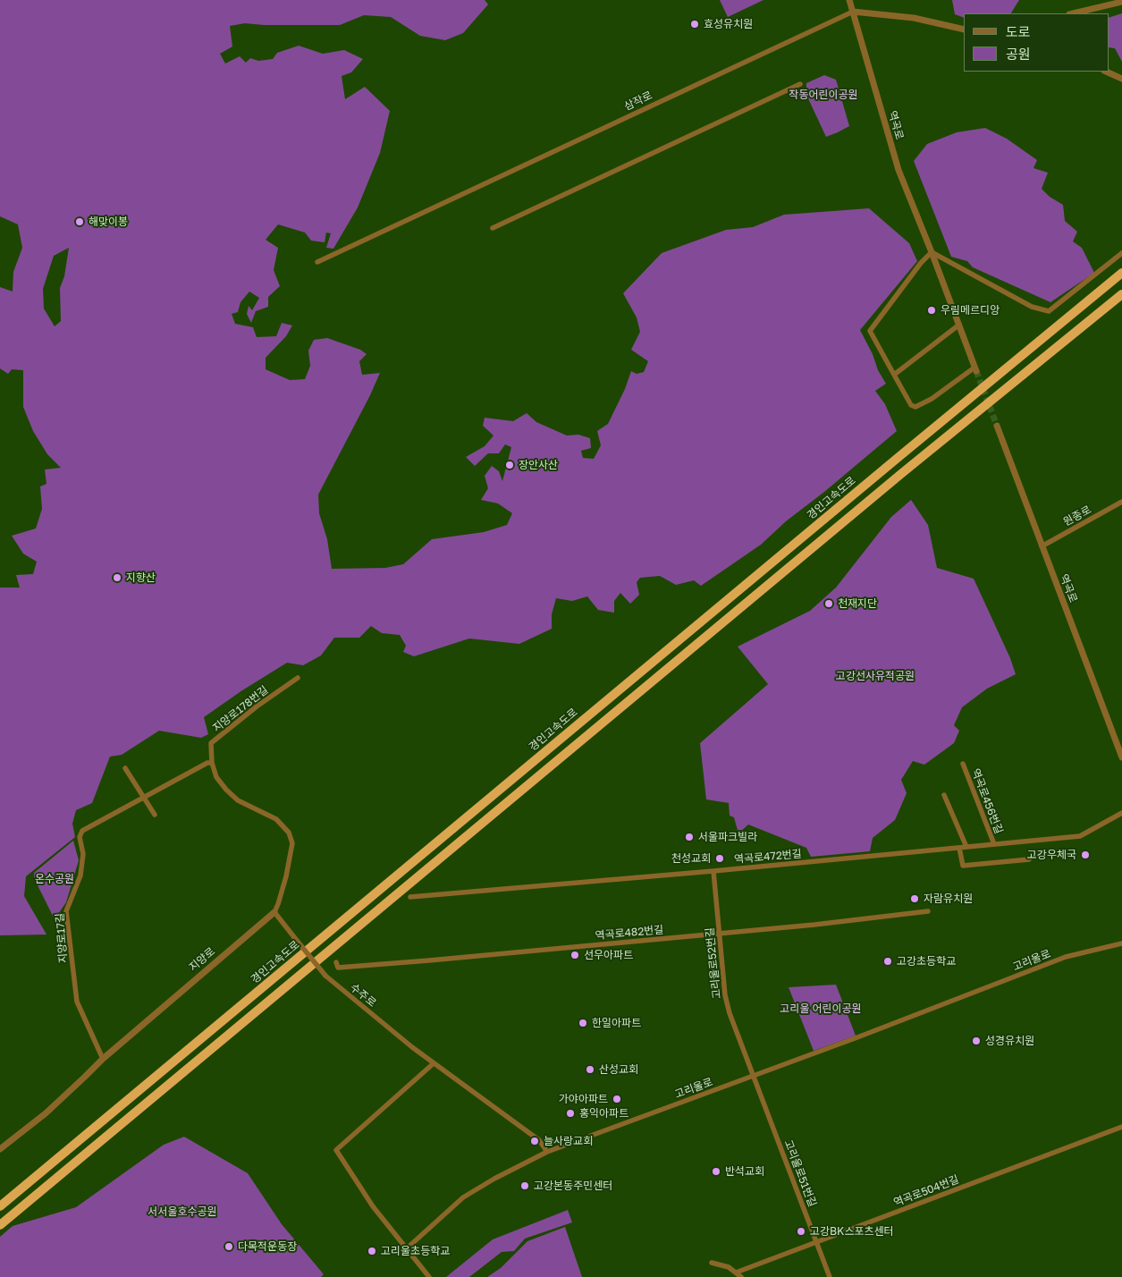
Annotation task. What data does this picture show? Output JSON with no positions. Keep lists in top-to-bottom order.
{
  "streets": {
    "highway": ["경인고속도로"],
    "street": [
      "삼작로",
      "역곡로",
      "원종로",
      "지양로178번길",
      "역곡로456번길",
      "역곡로472번길",
      "역곡로482번길",
      "지양로17길",
      "지양로",
      "고리울로",
      "고리울로52번길",
      "수주로",
      "고리울로51번길",
      "역곡로504번길"
    ]
  },
  "crossings": [
    ["삼작로", "역곡로"],
    ["역곡로", "원종로"],
    ["지양로178번길", "지양로17길"],
    ["지양로178번길", "지양로"],
    ["역곡로456번길", "역곡로472번길"],
    ["역곡로472번길", "고리울로52번길"],
    ["역곡로482번길", "고리울로52번길"],
    ["지양로17길", "지양로"],
    ["지양로", "수주로"],
    ["고리울로", "고리울로52번길"],
    ["고리울로", "수주로"],
    ["고리울로", "고리울로51번길"],
    ["고리울로52번길", "고리울로51번길"],
    ["고리울로51번길", "역곡로504번길"]
  ],
  "parks": [
    "작동어린이공원",
    "고강선사유적공원",
    "온수공원",
    "고리울 어린이공원",
    "서서울호수공원"
  ],
  "places": [
    "효성유치원",
    "해맞이봉",
    "우림메르디앙",
    "장안사산",
    "지향산",
    "천재지단",
    "서울파크빌라",
    "고강우체국",
    "천성교회",
    "자람유치원",
    "선우아파트",
    "고강초등학교",
    "한일아파트",
    "성경유치원",
    "산성교회",
    "가야아파트",
    "홍익아파트",
    "늘사랑교회",
    "반석교회",
    "고강본동주민센터",
    "고강BK스포츠센터",
    "다목적운동장",
    "고리울초등학교"
  ],
  "legend": ["도로", "공원"]
}
